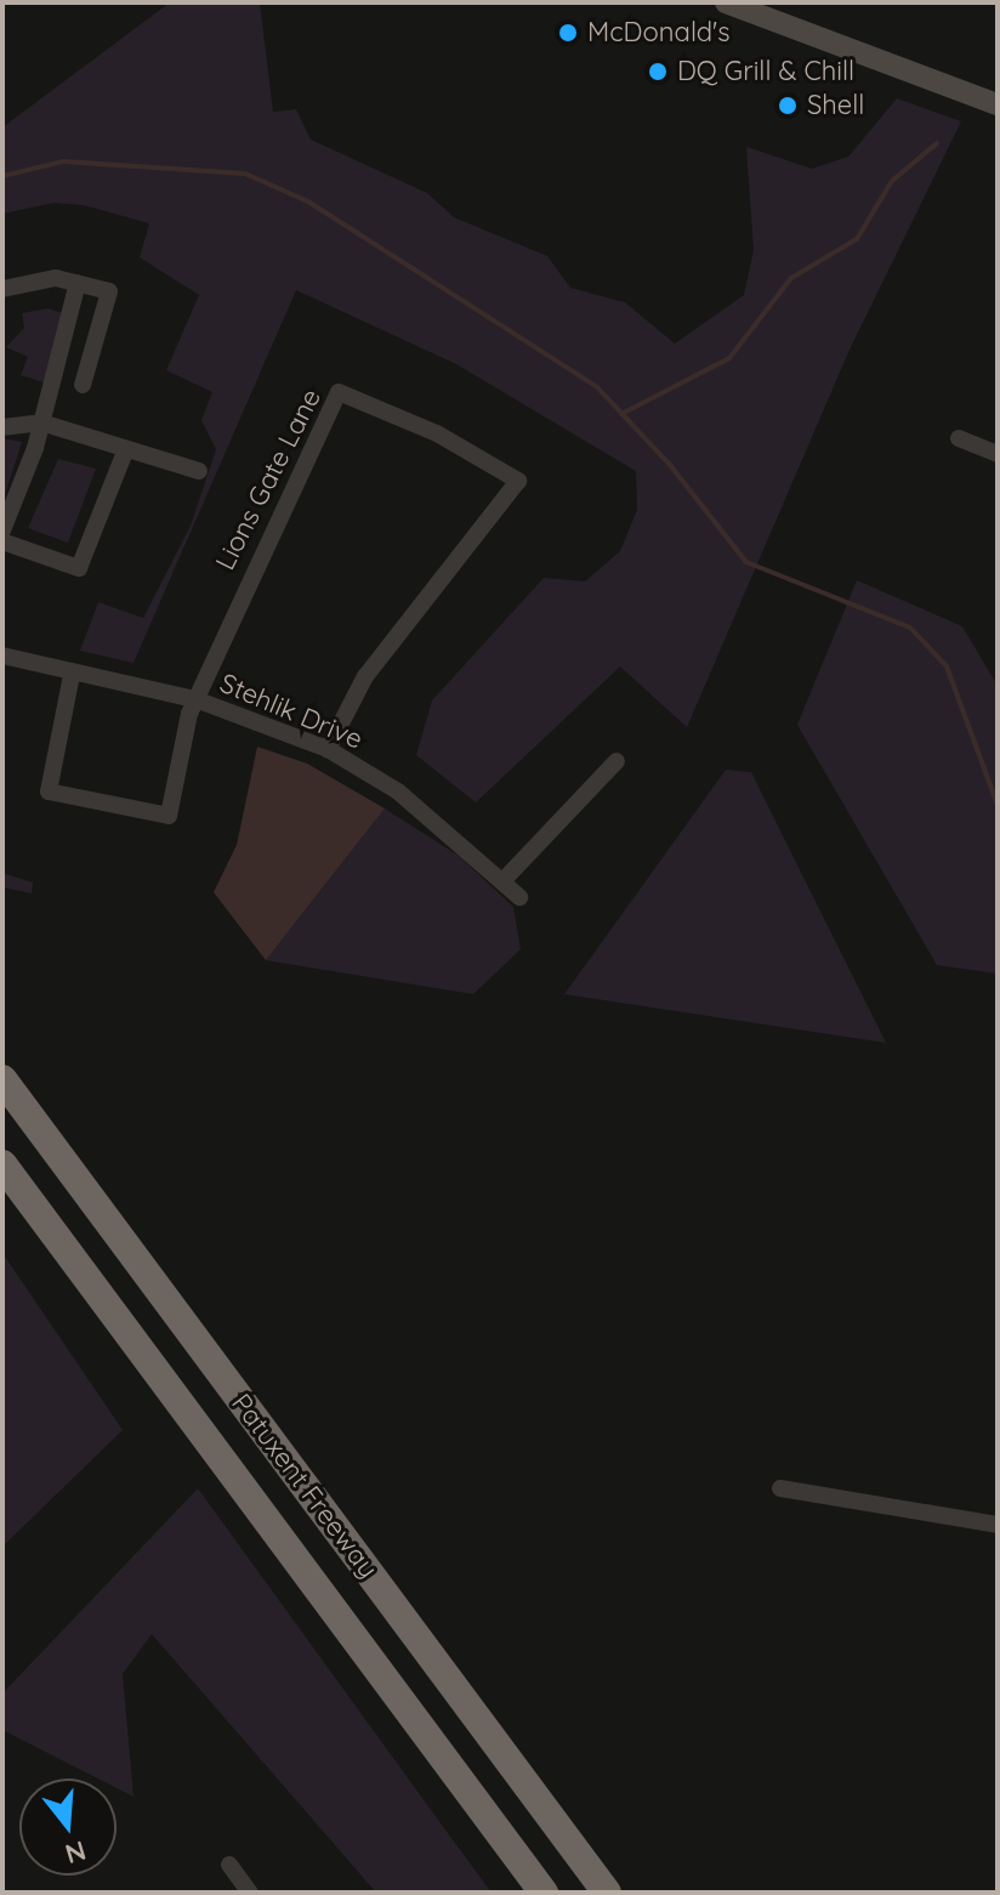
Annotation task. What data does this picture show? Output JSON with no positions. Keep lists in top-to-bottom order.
{
  "streets": {
    "highway": ["Patuxent Freeway"],
    "street": ["Lions Gate Lane", "Stehlik Drive"]
  },
  "crossings": [
    ["Lions Gate Lane", "Stehlik Drive"]
  ],
  "places": ["McDonald's", "DQ Grill & Chill", "Shell"],
  "north": "bottom"
}
